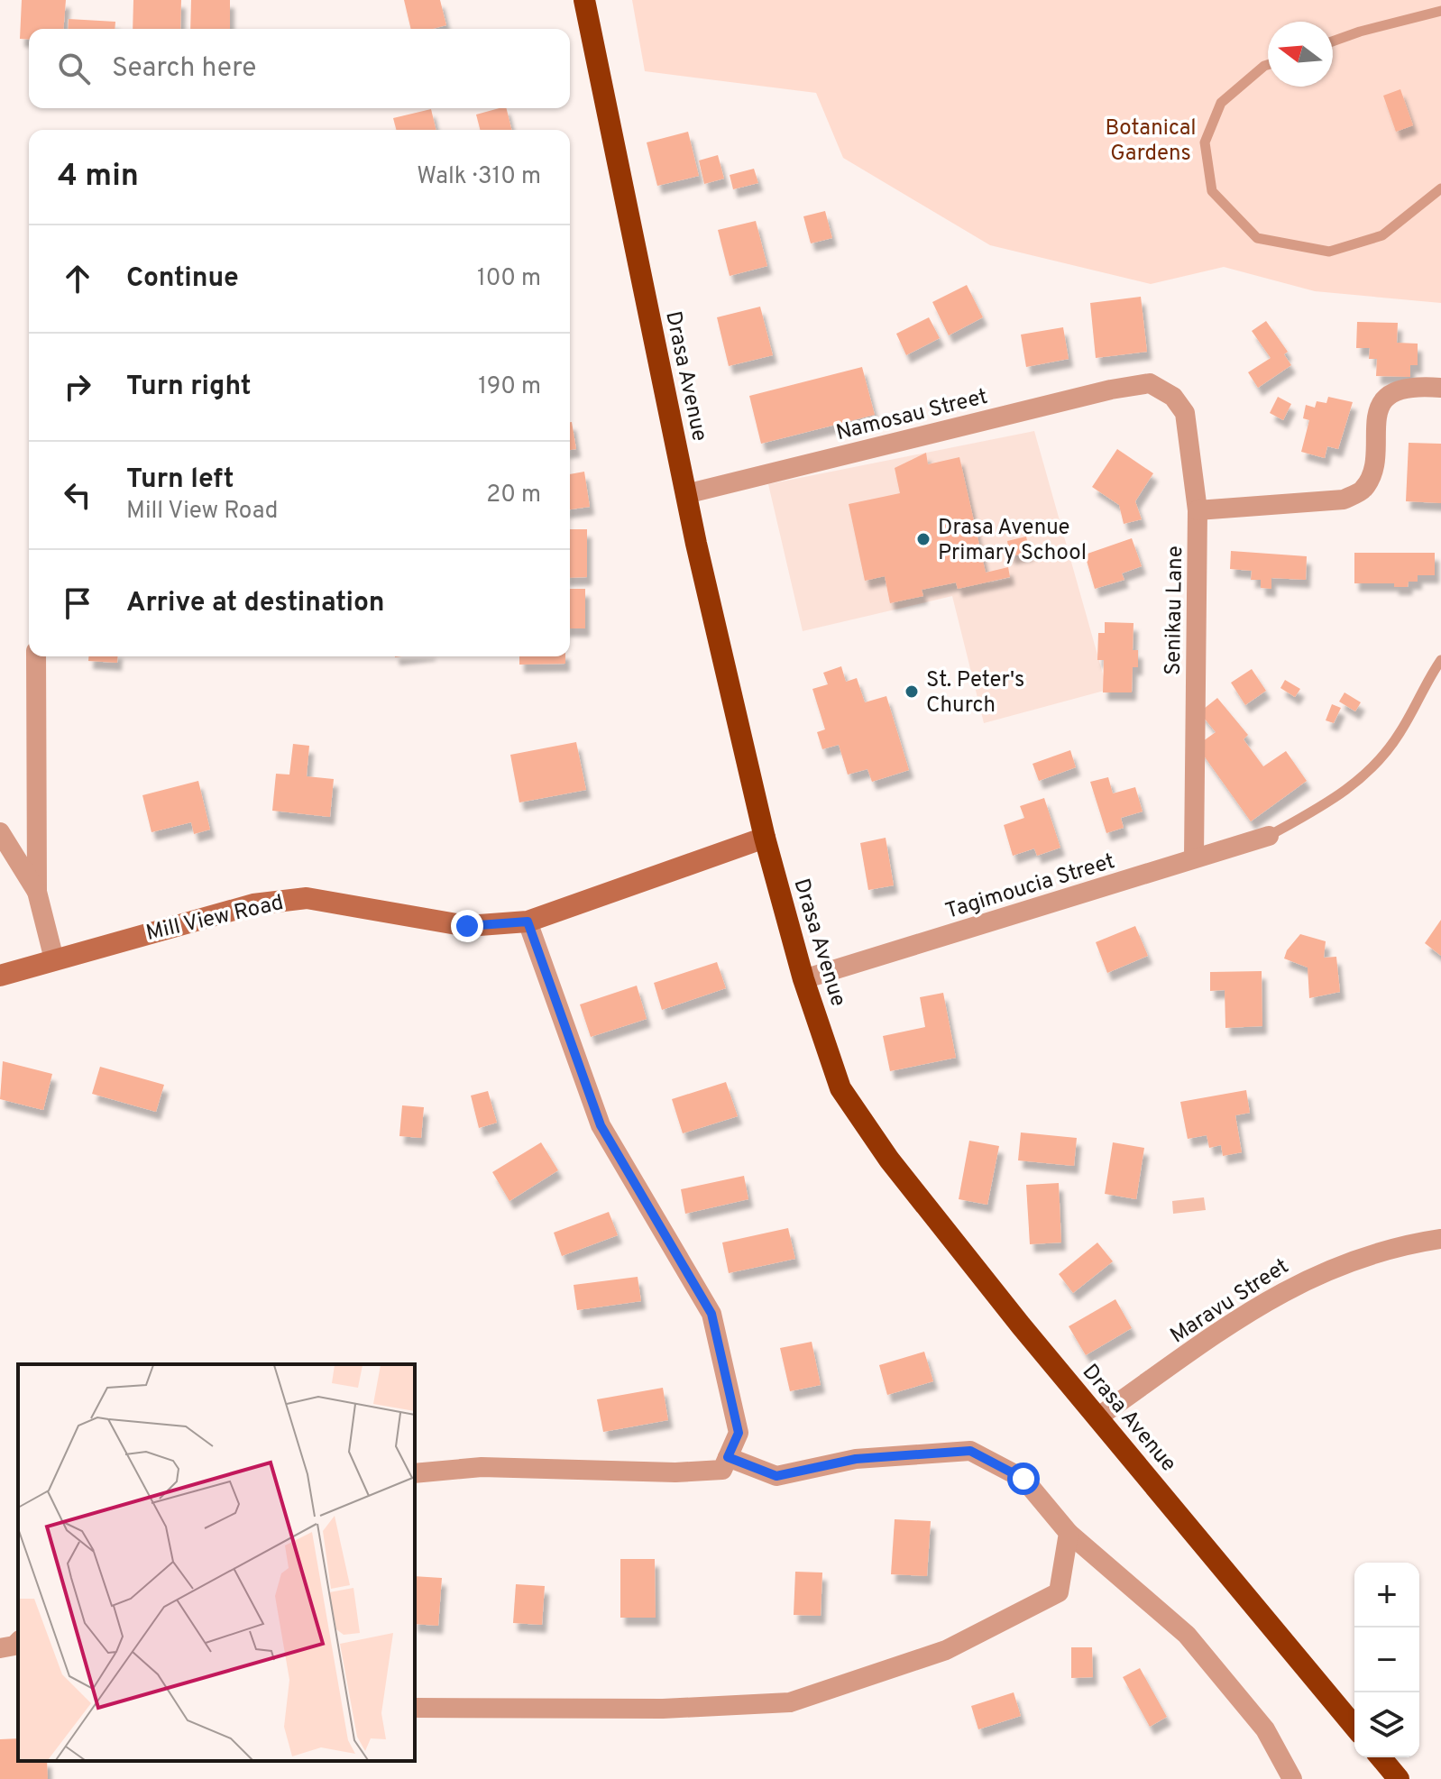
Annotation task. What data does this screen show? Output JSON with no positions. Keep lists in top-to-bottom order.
{
  "streets": {
    "highway": ["Drasa Avenue"],
    "street": [
      "Namosau Street",
      "Senikau Lane",
      "Tagimoucia Street",
      "Mill View Road",
      "Maravu Street"
    ]
  },
  "crossings": [
    ["Drasa Avenue", "Namosau Street"],
    ["Drasa Avenue", "Tagimoucia Street"],
    ["Drasa Avenue", "Mill View Road"],
    ["Drasa Avenue", "Maravu Street"],
    ["Namosau Street", "Senikau Lane"],
    ["Senikau Lane", "Tagimoucia Street"]
  ],
  "parks": ["Botanical Gardens"],
  "places": ["Drasa Avenue Primary School", "St. Peter's Church"],
  "north": "left",
  "page": {
    "search": "Search here",
    "heading": ["4 min", "Walk · 310 m"],
    "list": [
      ["Continue", "100 m"],
      ["Turn right", "190 m"],
      ["Turn left", "Mill View Road", "20 m"],
      "Arrive at destination"
    ],
    "map_buttons": ["+", "−"]
  }
}
